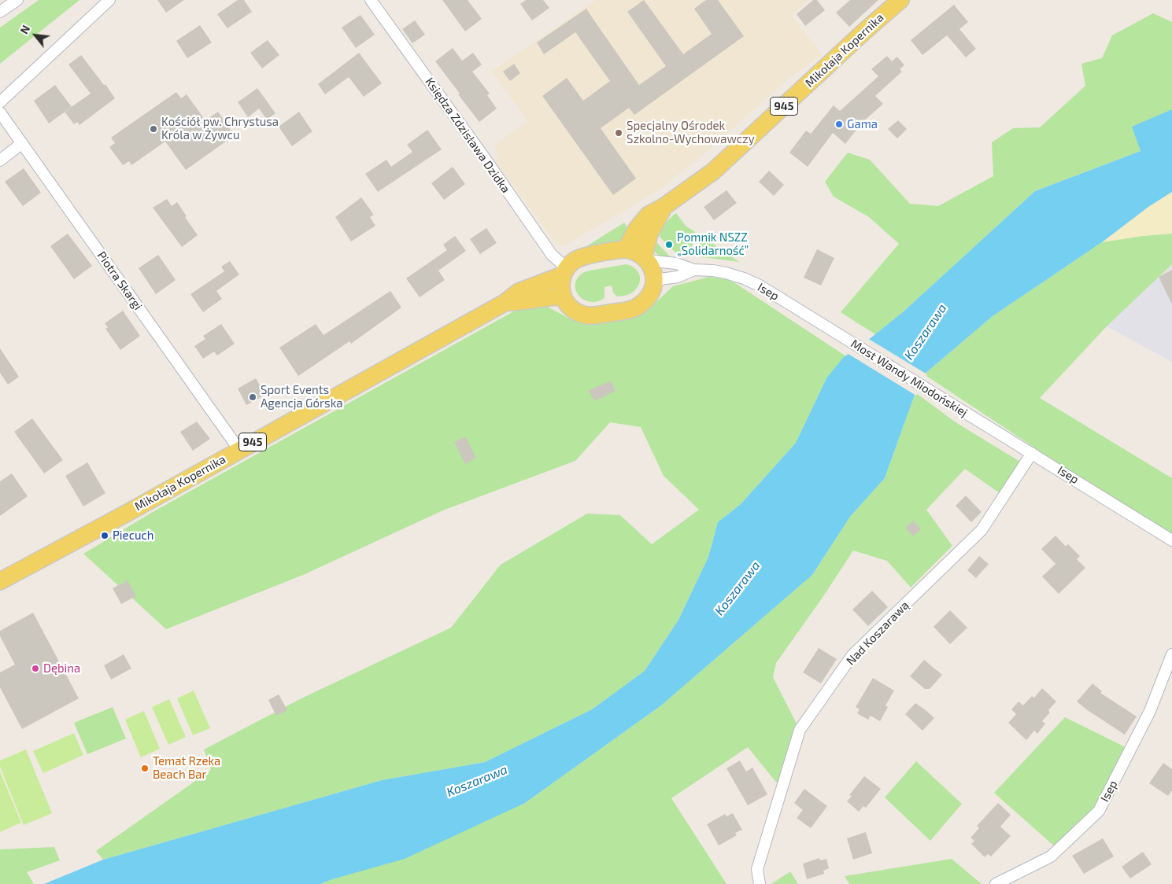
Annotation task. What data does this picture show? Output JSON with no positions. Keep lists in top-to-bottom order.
{
  "streets": {
    "main road": ["Mikołaja Kopernika", "945"],
    "street": [
      "Księdza Zdzisława Dzidka",
      "Piotra Skargi",
      "Isep",
      "Most Wandy Miodońskiej",
      "Nad Koszarawą"
    ]
  },
  "crossings": [
    ["Mikołaja Kopernika", "945"],
    ["Mikołaja Kopernika", "Księdza Zdzisława Dzidka"],
    ["Mikołaja Kopernika", "Piotra Skargi"],
    ["Mikołaja Kopernika", "Isep"],
    ["945", "Księdza Zdzisława Dzidka"],
    ["945", "Isep"],
    ["Księdza Zdzisława Dzidka", "Isep"],
    ["Isep", "Most Wandy Miodońskiej"],
    ["Isep", "Nad Koszarawą"]
  ],
  "water": ["Koszarawa"],
  "places": [
    "Gama",
    "Kościół pw. Chrystusa Króla w Żywcu",
    "Specjalny Ośrodek Szkolno-Wychowawczy",
    "Pomnik NSZZ „Solidarność”",
    "Sport Events Agencja Górska",
    "Piecuch",
    "Dębina",
    "Temat Rzeka Beach Bar"
  ],
  "north": "top left"
}
